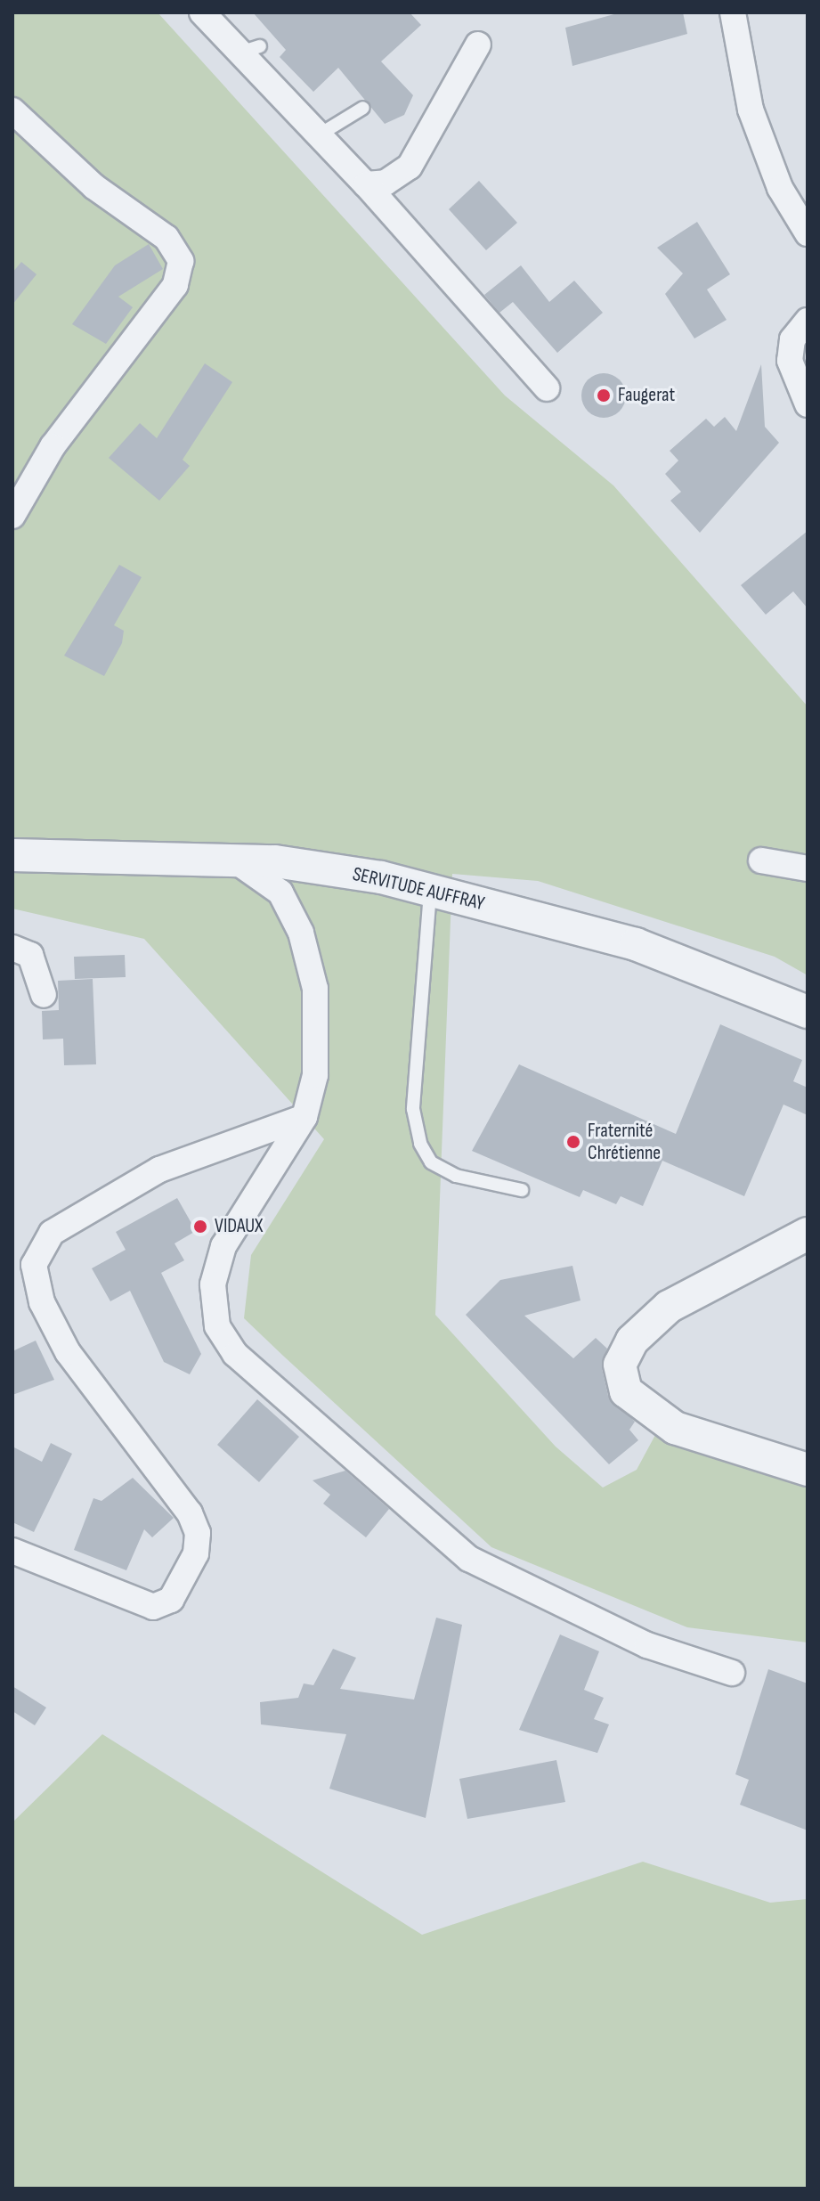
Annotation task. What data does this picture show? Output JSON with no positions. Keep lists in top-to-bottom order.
{
  "streets": {
    "street": ["SERVITUDE AUFFRAY"]
  },
  "places": ["Faugerat", "Fraternité Chrétienne", "VIDAUX"]
}
